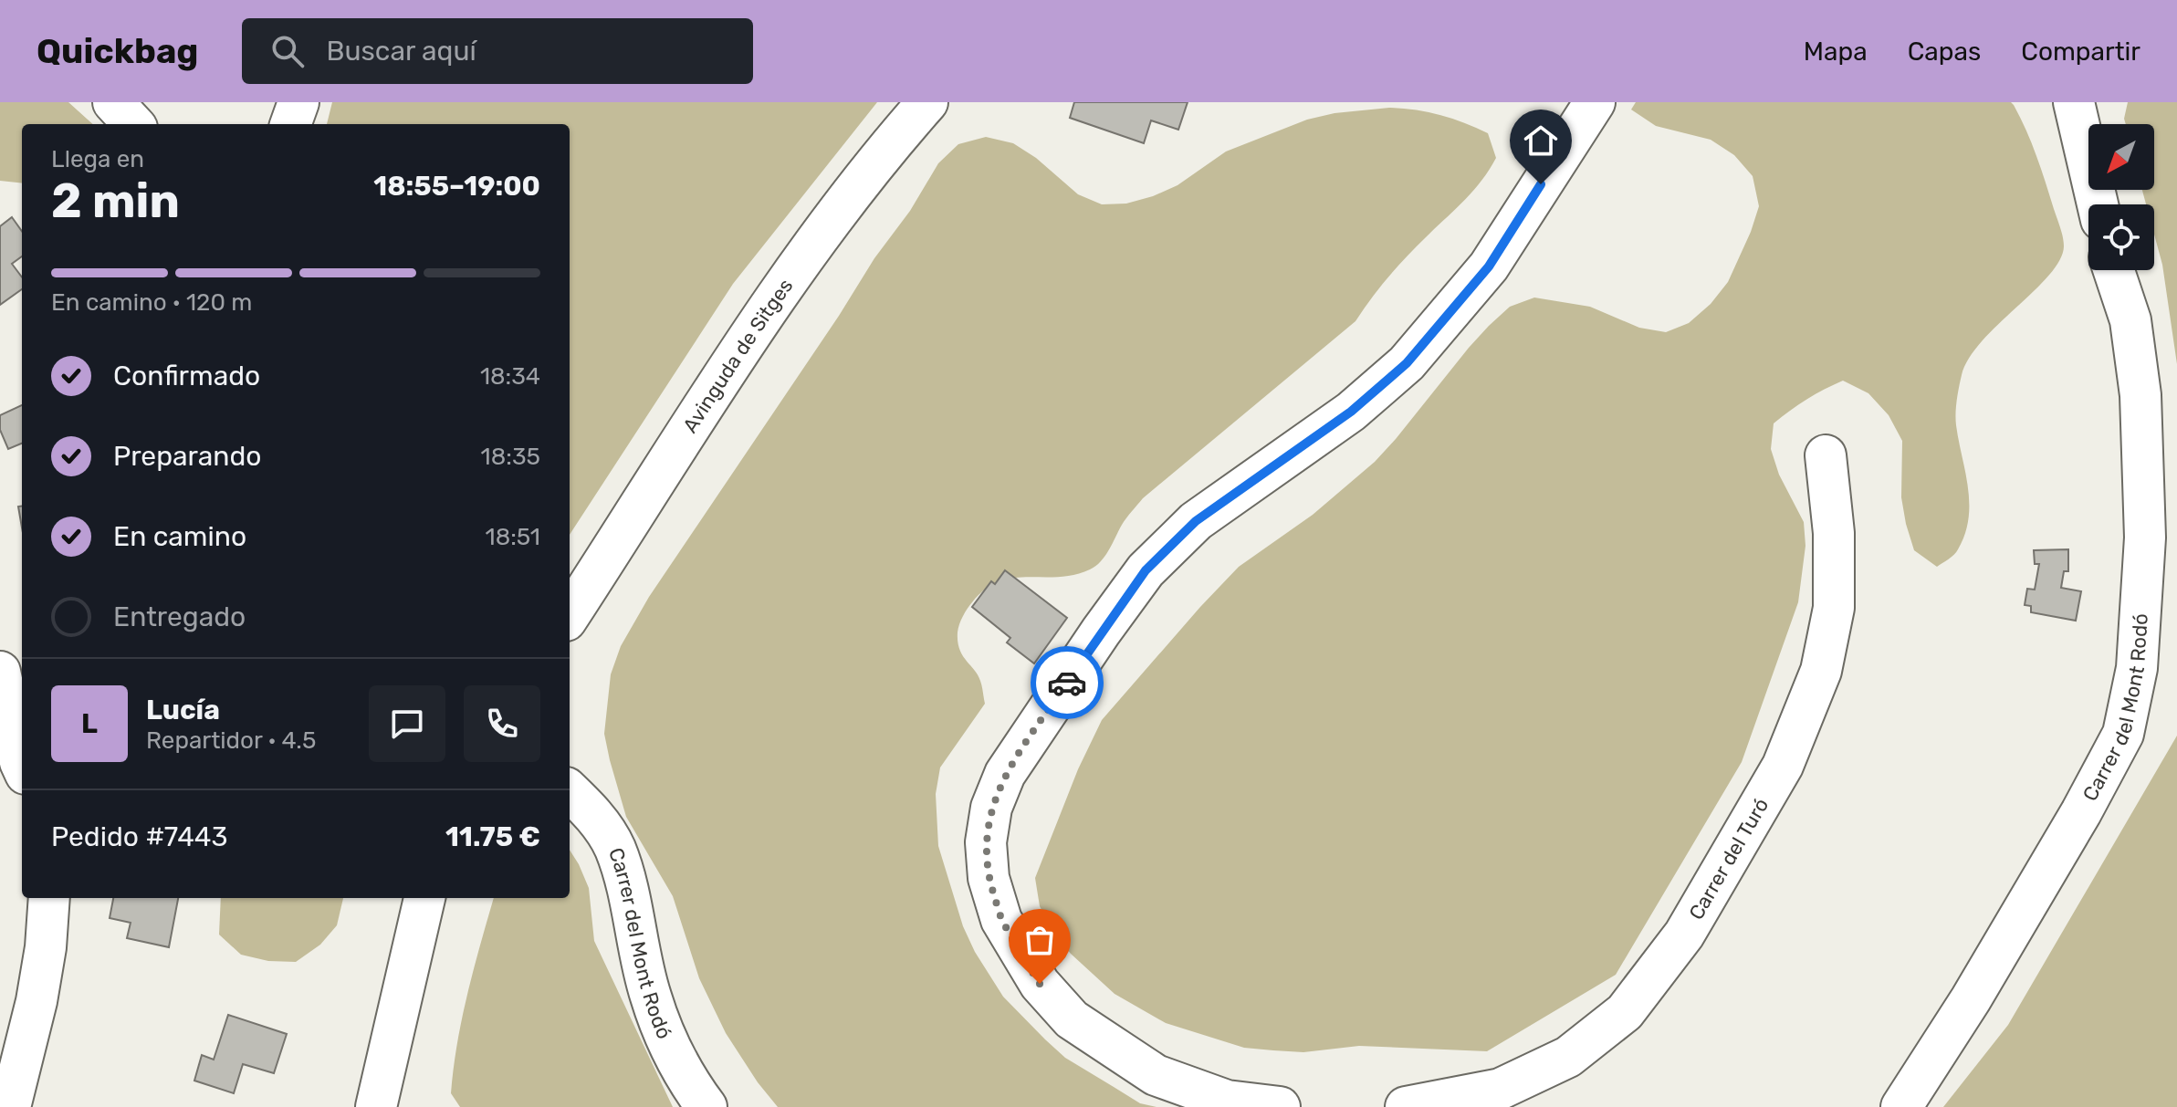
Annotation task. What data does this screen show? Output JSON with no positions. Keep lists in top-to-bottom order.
{
  "streets": {
    "street": ["Avinguda de Sitges", "Carrer del Mont Rodó", "Carrer del Turó"]
  },
  "north": "bottom left",
  "page": {
    "header": "Quickbag",
    "search": "Buscar aquí",
    "nav": ["Mapa", "Capas", "Compartir"],
    "heading": ["2 min", "Llega en", "18:55–19:00"],
    "panel": [
      "Lucía",
      "Repartidor · 4.5",
      "Pedido #7443",
      "11.75 €"
    ],
    "bar": "En camino · 120 m",
    "list": [
      ["Confirmado", "18:34"],
      ["Preparando", "18:35"],
      ["En camino", "18:51"],
      "Entregado"
    ],
    "round": "L"
  }
}
